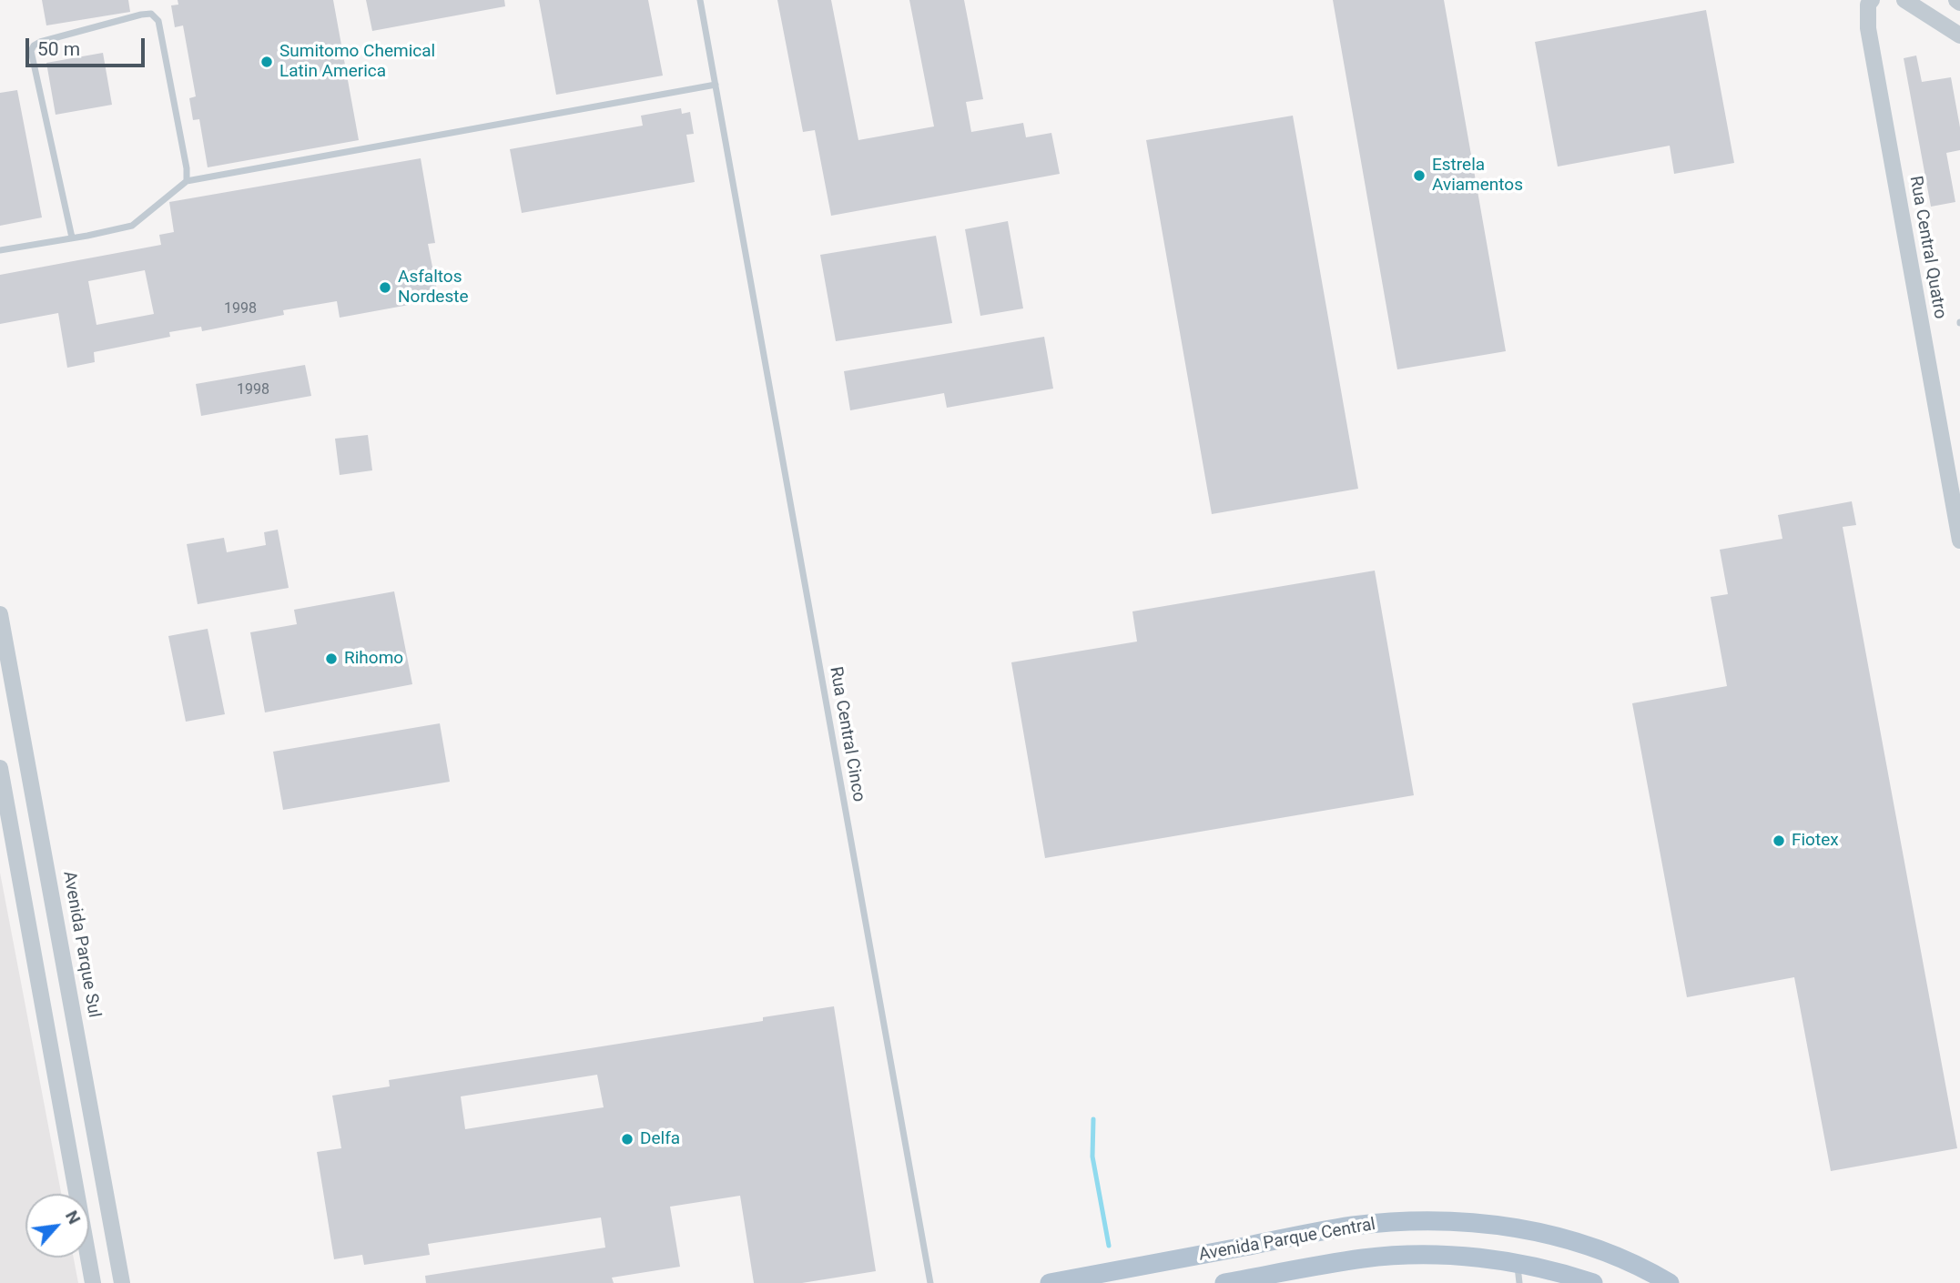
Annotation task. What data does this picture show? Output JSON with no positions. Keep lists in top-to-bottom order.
{
  "streets": {
    "main road": ["Avenida Parque Central"],
    "street": ["Rua Central Quatro", "Avenida Parque Sul"],
    "lane": ["Rua Central Cinco"]
  },
  "places": [
    "Sumitomo Chemical Latin America",
    "Estrela Aviamentos",
    "Asfaltos Nordeste",
    "Rihomo",
    "Fiotex",
    "Delfa"
  ],
  "house_numbers": ["1998", "1998"],
  "scale_bar": "50 m",
  "north": "top right"
}
